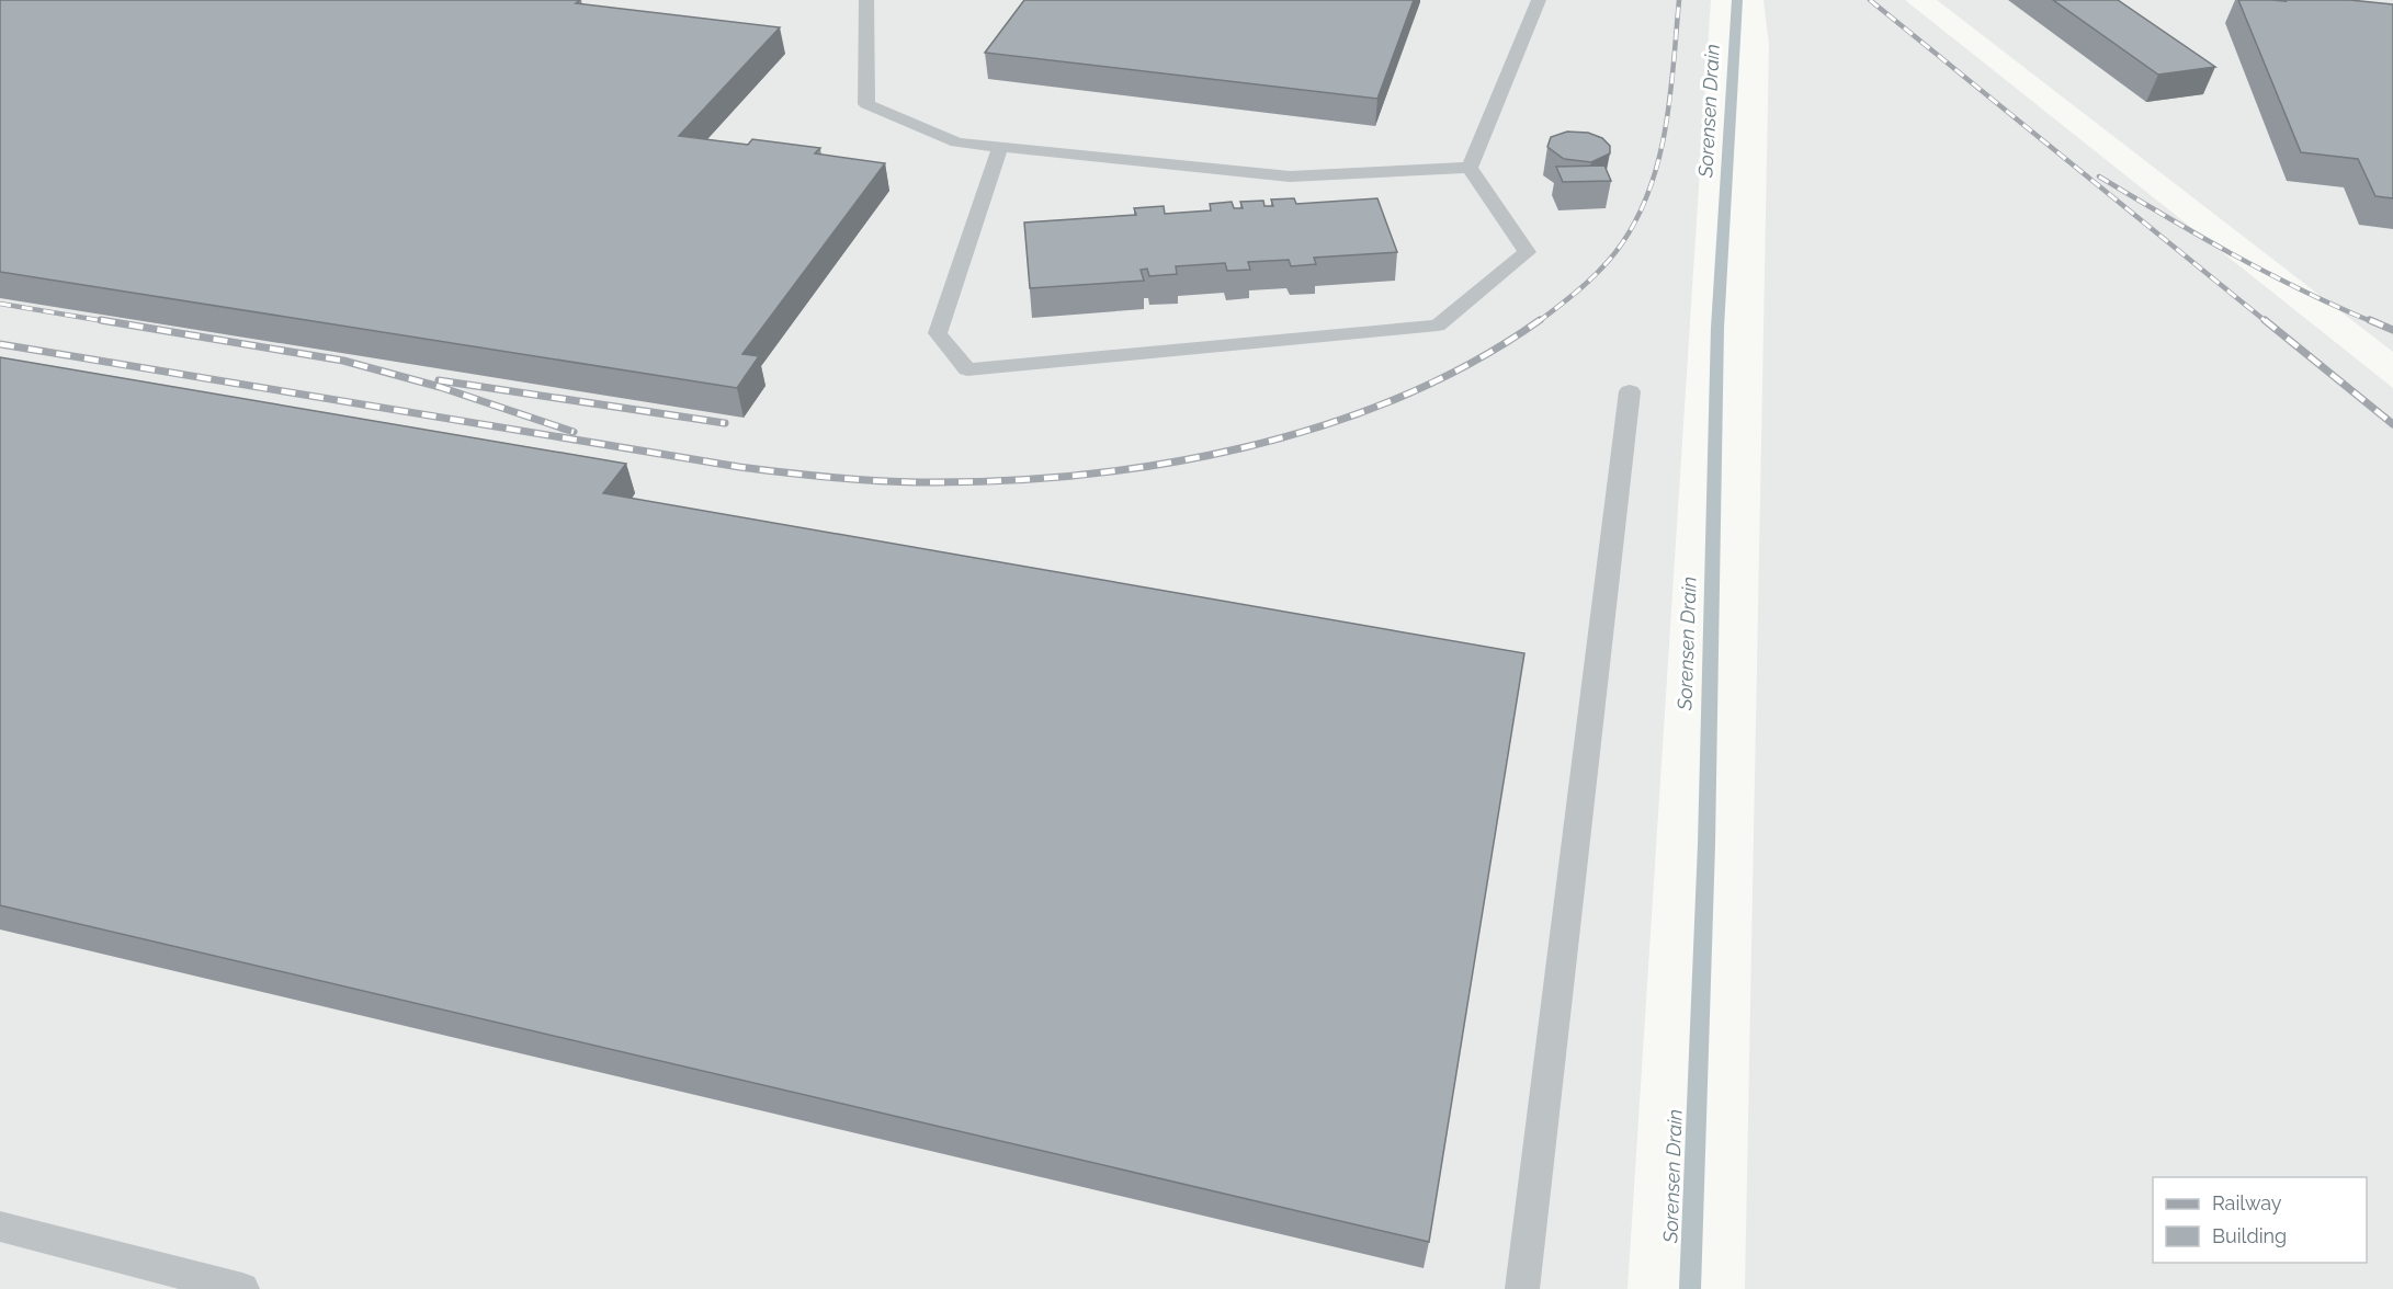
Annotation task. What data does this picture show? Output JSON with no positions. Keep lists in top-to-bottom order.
{
  "water": ["Sorensen Drain"],
  "legend": ["Railway", "Building"]
}
